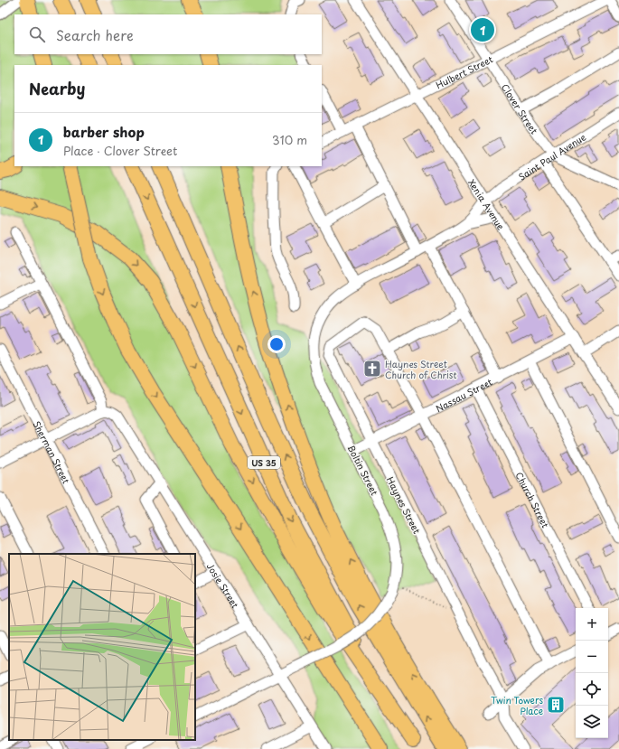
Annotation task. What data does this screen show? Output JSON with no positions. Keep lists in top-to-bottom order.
{
  "streets": {
    "highway": ["US 35"],
    "street": [
      "Hulbert Street",
      "Clover Street",
      "Saint Paul Avenue",
      "Xenia Avenue",
      "Nassau Street",
      "Sherman Street",
      "Boltin Street",
      "Church Street",
      "Haynes Street",
      "Josie Street"
    ]
  },
  "crossings": [
    ["Hulbert Street", "Clover Street"],
    ["Hulbert Street", "Xenia Avenue"],
    ["Clover Street", "Saint Paul Avenue"],
    ["Saint Paul Avenue", "Xenia Avenue"],
    ["Saint Paul Avenue", "Boltin Street"],
    ["Xenia Avenue", "Nassau Street"],
    ["Xenia Avenue", "Boltin Street"],
    ["Nassau Street", "Boltin Street"],
    ["Nassau Street", "Church Street"],
    ["Nassau Street", "Haynes Street"],
    ["Boltin Street", "Josie Street"]
  ],
  "places": {
    "church": ["Haynes Street Church of Christ"],
    "building": ["Twin Towers Place"]
  },
  "page": {
    "search": "Search here",
    "pins": "1",
    "heading": "Nearby",
    "list": [
      {
        "mark": "1",
        "name": "barber shop",
        "note": "Place · Clover Street",
        "value": "310 m"
      }
    ],
    "map_buttons": ["+", "−"]
  }
}
